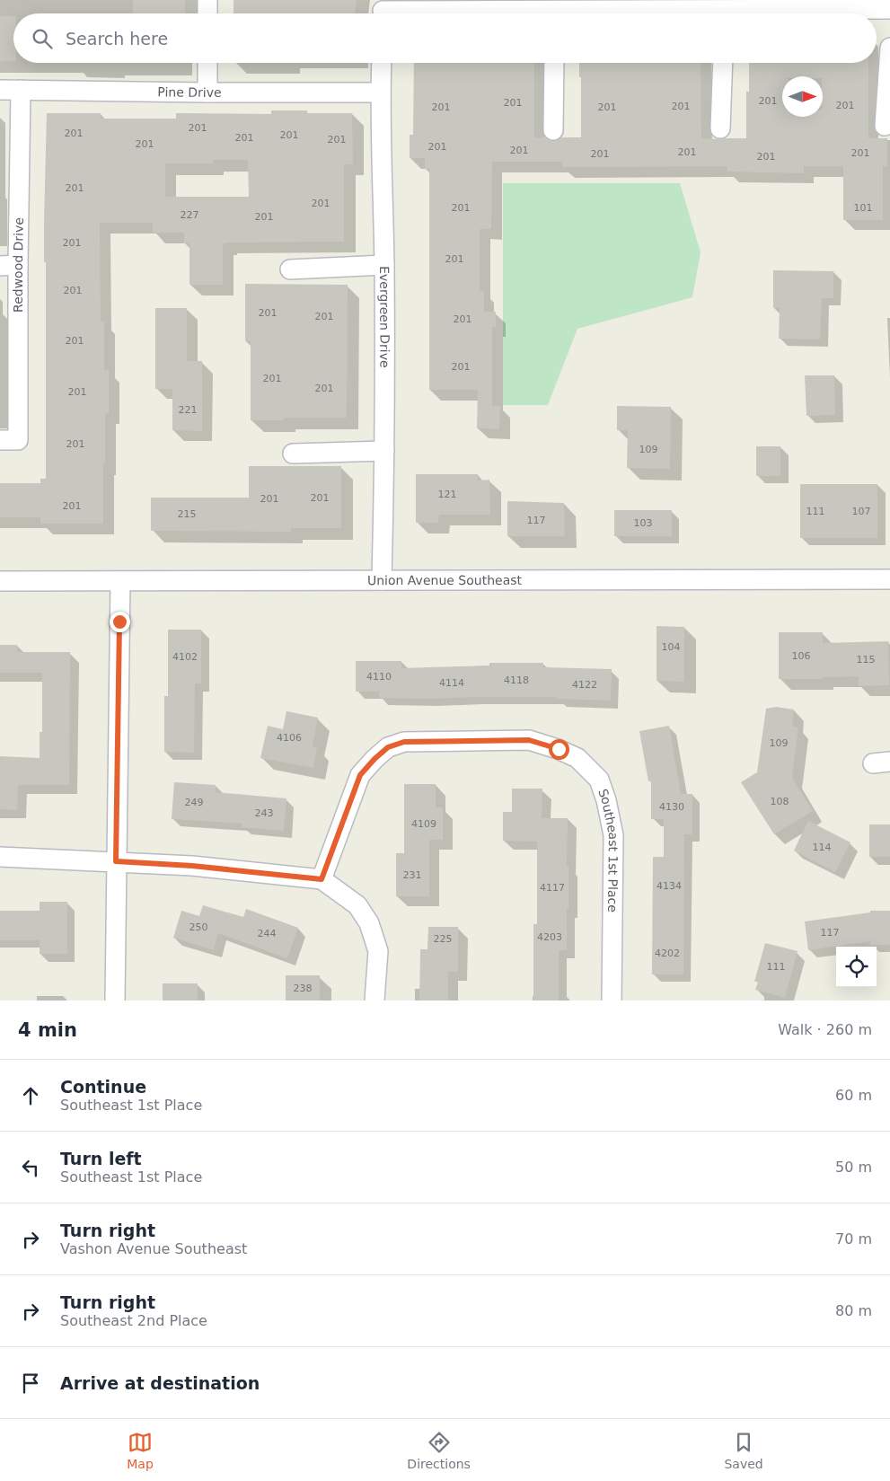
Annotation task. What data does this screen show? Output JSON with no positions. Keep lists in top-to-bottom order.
{
  "streets": {
    "street": [
      "Pine Drive",
      "Redwood Drive",
      "Evergreen Drive",
      "Union Avenue Southeast",
      "Southeast 1st Place"
    ]
  },
  "crossings": [
    ["Pine Drive", "Redwood Drive"],
    ["Pine Drive", "Evergreen Drive"],
    ["Evergreen Drive", "Union Avenue Southeast"]
  ],
  "house_numbers": [
    "201",
    "201",
    "201",
    "201",
    "201",
    "201",
    "201",
    "201",
    "201",
    "201",
    "201",
    "201",
    "201",
    "201",
    "201",
    "201",
    "201",
    "201",
    "201",
    "201",
    "201",
    "101",
    "227",
    "201",
    "201",
    "201",
    "201",
    "201",
    "201",
    "201",
    "201",
    "201",
    "201",
    "201",
    "201",
    "221",
    "201",
    "109",
    "121",
    "201",
    "201",
    "201",
    "111",
    "107",
    "215",
    "117",
    "103",
    "104",
    "106",
    "4102",
    "115",
    "4110",
    "4118",
    "4114",
    "4122",
    "4106",
    "109",
    "108",
    "249",
    "4130",
    "243",
    "4109",
    "114",
    "231",
    "4134",
    "4117",
    "250",
    "117",
    "244",
    "4203",
    "225",
    "4202",
    "111",
    "238"
  ],
  "north": "right",
  "page": {
    "search": "Search here",
    "heading": ["4 min", "Walk · 260 m"],
    "list": [
      ["Continue", "Southeast 1st Place", "60 m"],
      ["Turn left", "Southeast 1st Place", "50 m"],
      ["Turn right", "Vashon Avenue Southeast", "70 m"],
      ["Turn right", "Southeast 2nd Place", "80 m"],
      "Arrive at destination"
    ],
    "nav": ["Map", "Directions", "Saved"]
  }
}
